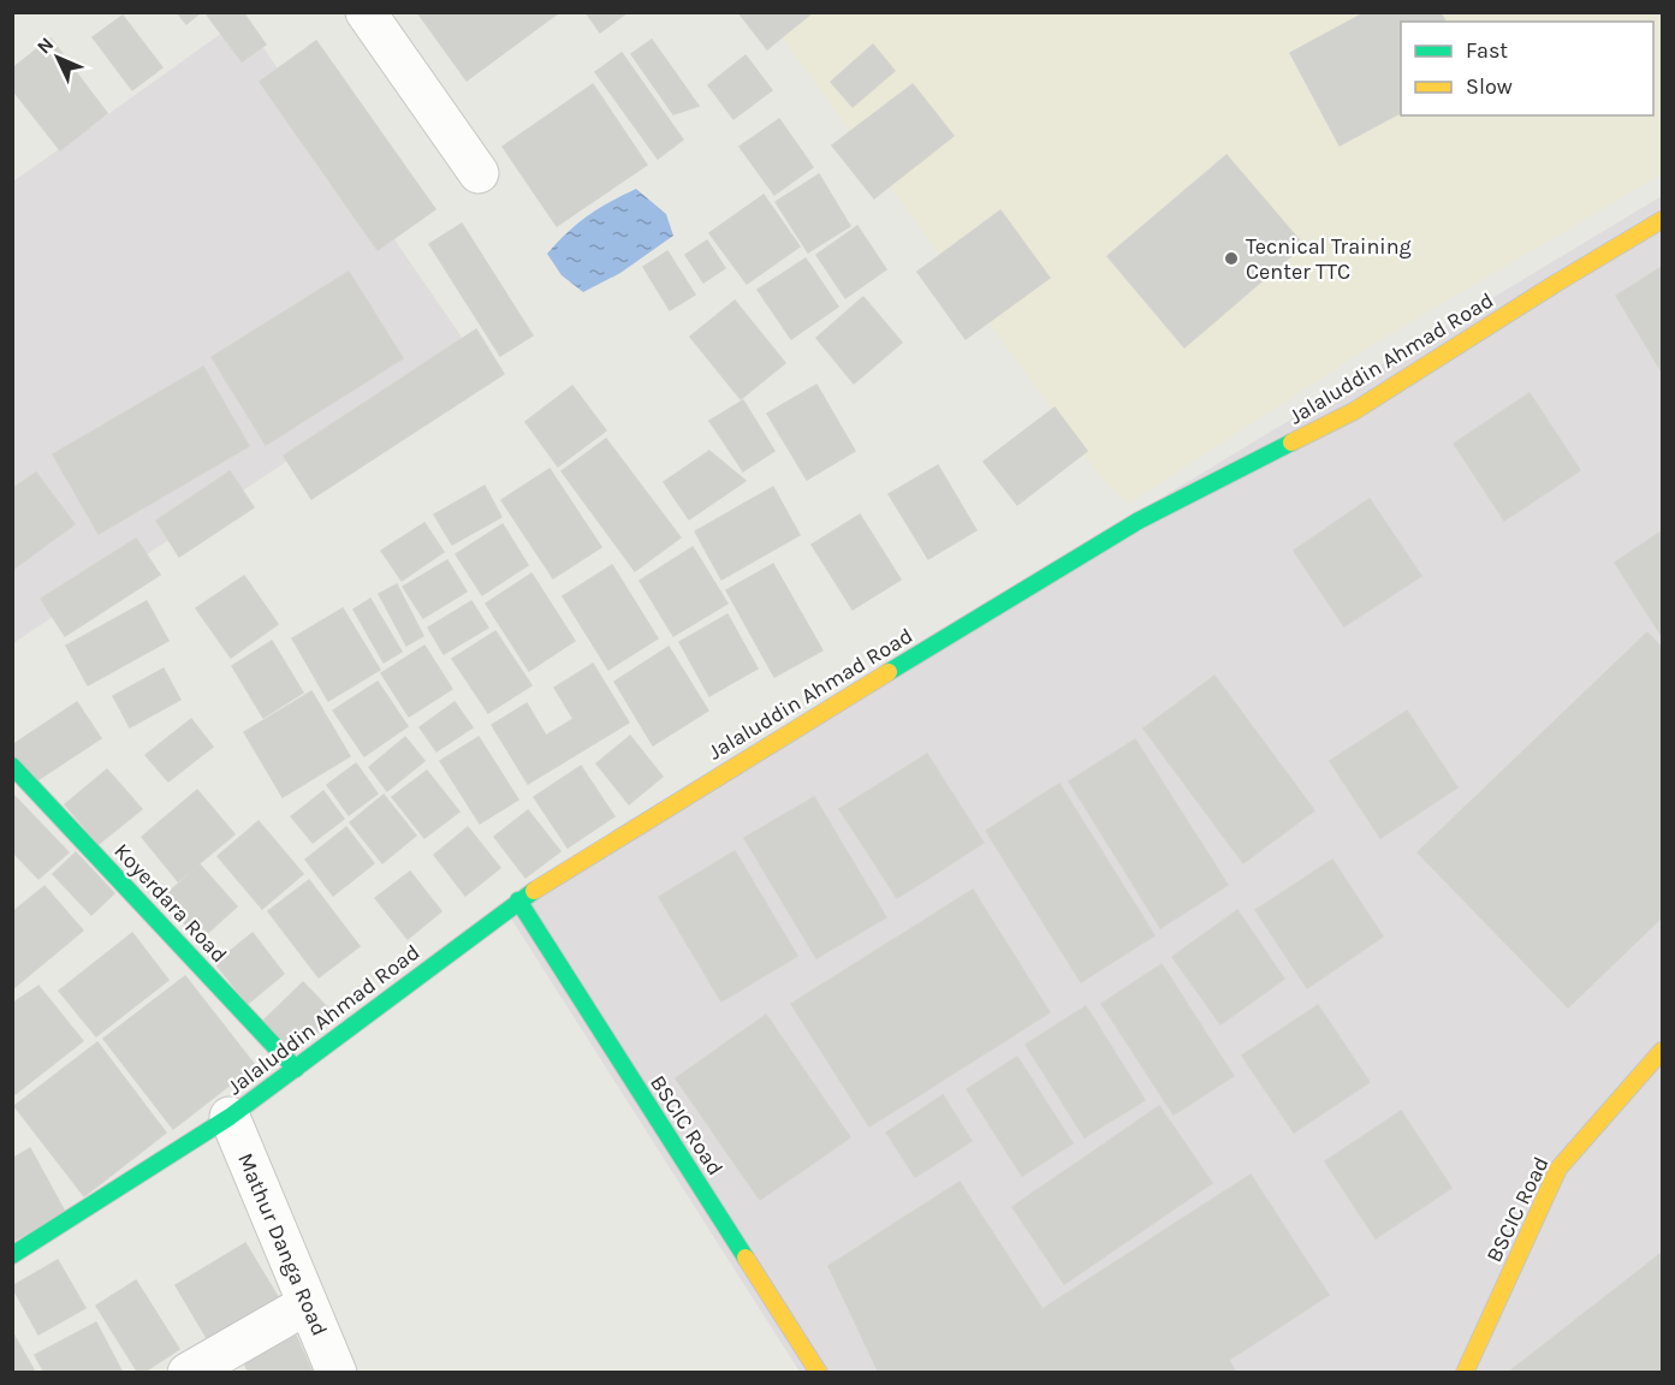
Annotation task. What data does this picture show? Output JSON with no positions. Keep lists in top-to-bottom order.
{
  "streets": {
    "street": [
      "Jalaluddin Ahmad Road",
      "Koyerdara Road",
      "BSCIC Road",
      "Mathur Danga Road"
    ]
  },
  "crossings": [
    ["Jalaluddin Ahmad Road", "Koyerdara Road"],
    ["Jalaluddin Ahmad Road", "BSCIC Road"],
    ["Jalaluddin Ahmad Road", "Mathur Danga Road"]
  ],
  "places": ["Tecnical Training Center TTC"],
  "legend": ["Fast", "Slow"],
  "north": "top left"
}
